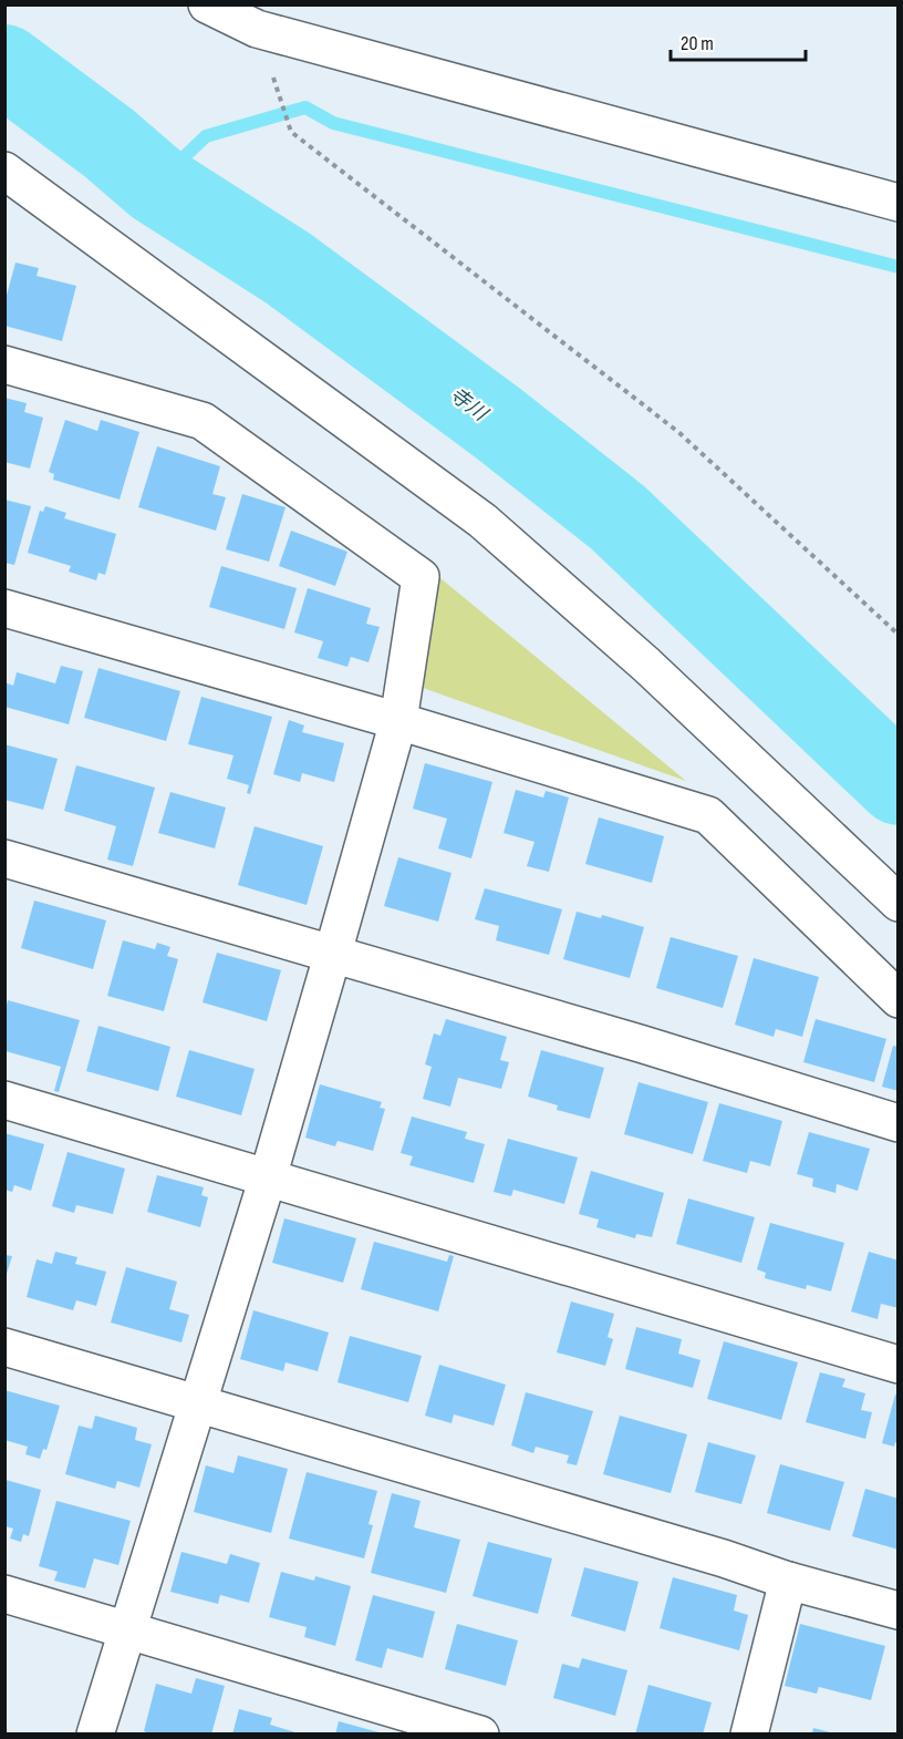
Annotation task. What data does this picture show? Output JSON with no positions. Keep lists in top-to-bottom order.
{
  "water": ["寺川"],
  "scale_bar": "20 m"
}
